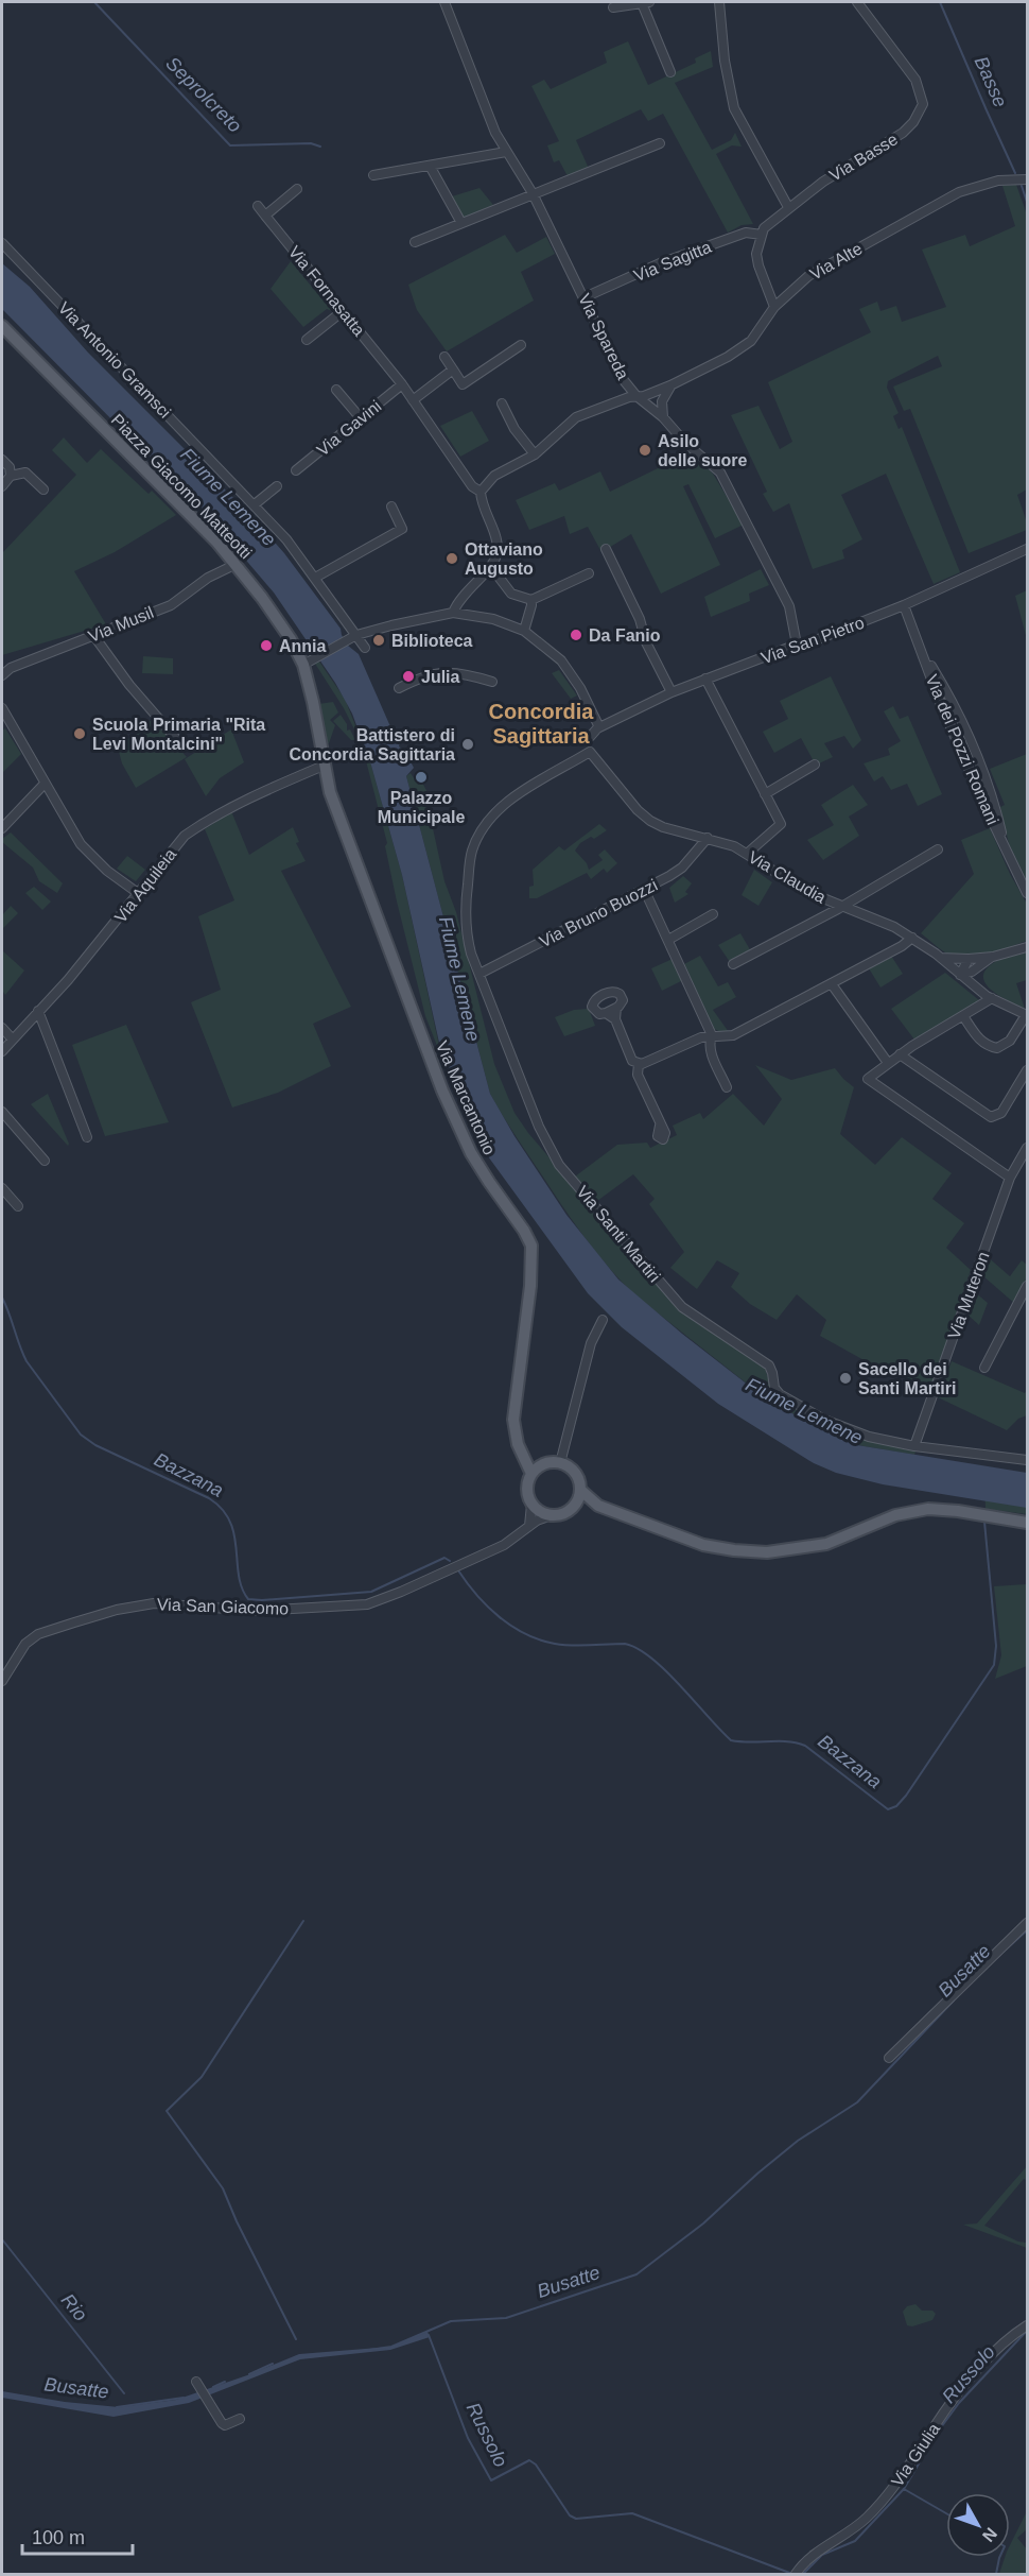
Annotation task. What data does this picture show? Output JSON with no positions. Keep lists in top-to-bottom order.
{
  "streets": {
    "main road": ["Piazza Giacomo Matteotti", "Via Marcantonio"],
    "street": [
      "Via Basse",
      "Via Sagitta",
      "Via Alte",
      "Via Fornasatta",
      "Via Spareda",
      "Via Antonio Gramsci",
      "Via Gavini",
      "Via Musil",
      "Via San Pietro",
      "Via dei Pozzi Romani",
      "Via Claudia",
      "Via Aquileia",
      "Via Bruno Buozzi",
      "Via Santi Martiri",
      "Via Muteron",
      "Via San Giacomo",
      "Via Giulia"
    ]
  },
  "crossings": [
    ["Via Basse", "Via Sagitta"],
    ["Via Sagitta", "Via Spareda"],
    ["Via Alte", "Via Fornasatta"],
    ["Via Alte", "Via Spareda"],
    ["Via Fornasatta", "Via Gavini"],
    ["Via Spareda", "Via San Pietro"],
    ["Piazza Giacomo Matteotti", "Via Musil"],
    ["Piazza Giacomo Matteotti", "Via Aquileia"],
    ["Piazza Giacomo Matteotti", "Via Marcantonio"],
    ["Via San Pietro", "Via dei Pozzi Romani"],
    ["Via Claudia", "Via Bruno Buozzi"],
    ["Via Claudia", "Via Santi Martiri"],
    ["Via Aquileia", "Via Marcantonio"],
    ["Via Bruno Buozzi", "Via Santi Martiri"],
    ["Via Marcantonio", "Via San Giacomo"],
    ["Via Santi Martiri", "Via Muteron"]
  ],
  "districts": ["Concordia Sagittaria"],
  "water": [
    "Basse",
    "Seprolcreto",
    "Fiume Lemene",
    "Bazzana",
    "Busatte",
    "Rio",
    "Russolo"
  ],
  "places": [
    "Asilo delle suore",
    "Ottaviano Augusto",
    "Da Fanio",
    "Biblioteca",
    "Annia",
    "Julia",
    "Scuola Primaria \"Rita Levi Montalcini\"",
    "Battistero di Concordia Sagittaria",
    "Palazzo Municipale",
    "Sacello dei Santi Martiri"
  ],
  "scale_bar": "100 m",
  "north": "bottom right"
}
